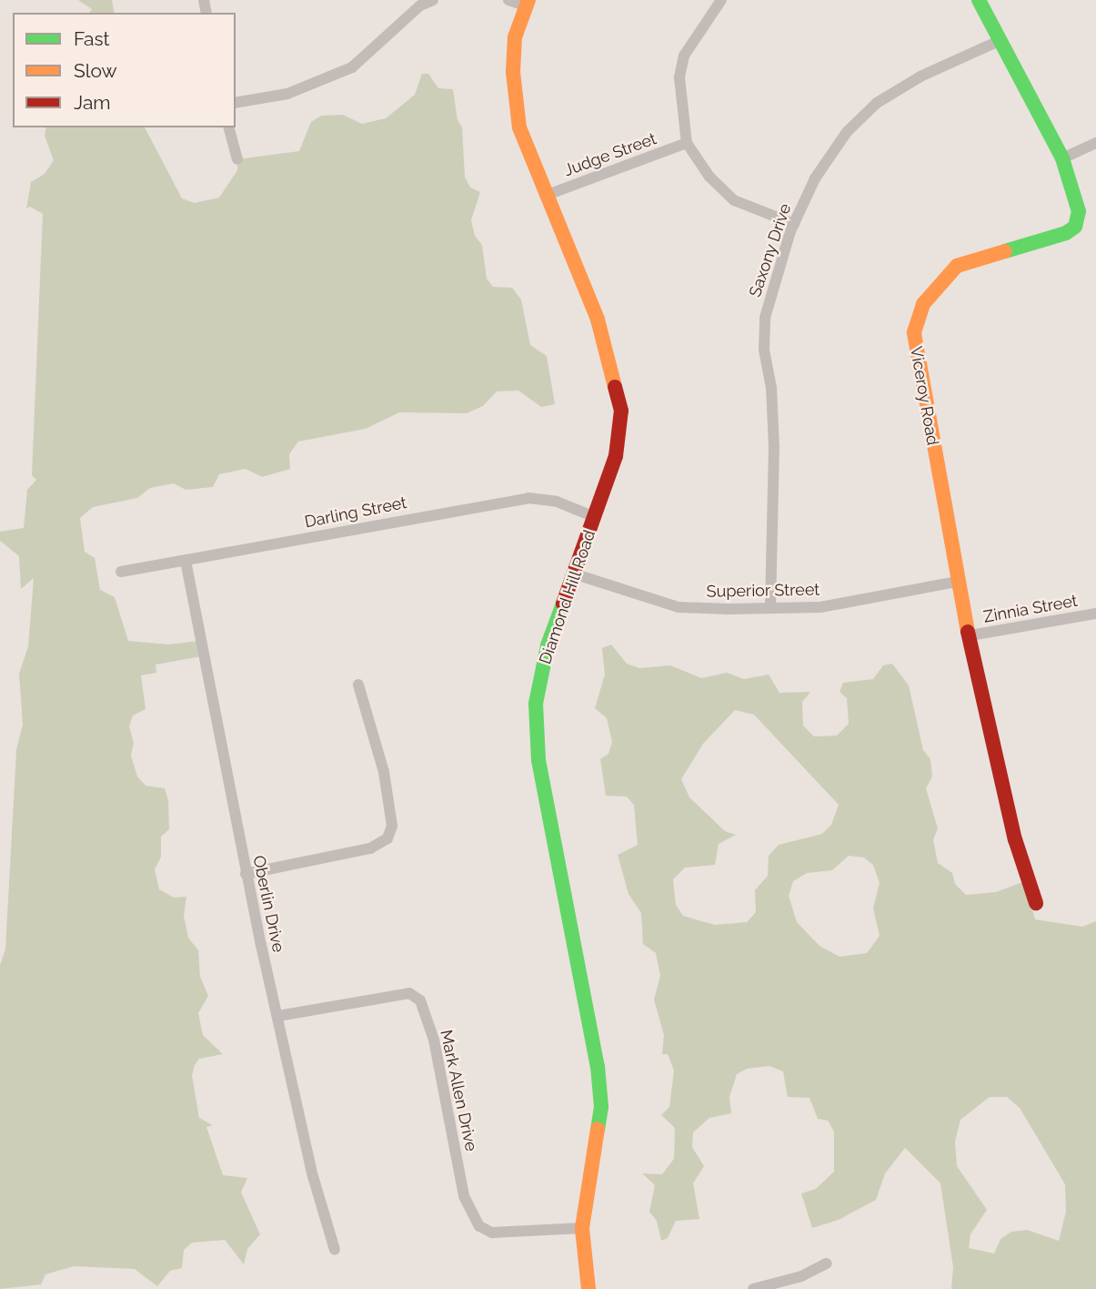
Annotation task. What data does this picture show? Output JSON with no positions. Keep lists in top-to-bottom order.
{
  "streets": {
    "street": [
      "Judge Street",
      "Saxony Drive",
      "Viceroy Road",
      "Darling Street",
      "Superior Street",
      "Diamond Hill Road",
      "Zinnia Street",
      "Oberlin Drive",
      "Mark Allen Drive"
    ]
  },
  "crossings": [
    ["Judge Street", "Diamond Hill Road"],
    ["Saxony Drive", "Viceroy Road"],
    ["Saxony Drive", "Superior Street"],
    ["Viceroy Road", "Superior Street"],
    ["Viceroy Road", "Zinnia Street"],
    ["Darling Street", "Diamond Hill Road"],
    ["Darling Street", "Oberlin Drive"],
    ["Superior Street", "Diamond Hill Road"],
    ["Diamond Hill Road", "Mark Allen Drive"],
    ["Oberlin Drive", "Mark Allen Drive"]
  ],
  "legend": ["Fast", "Slow", "Jam"]
}
